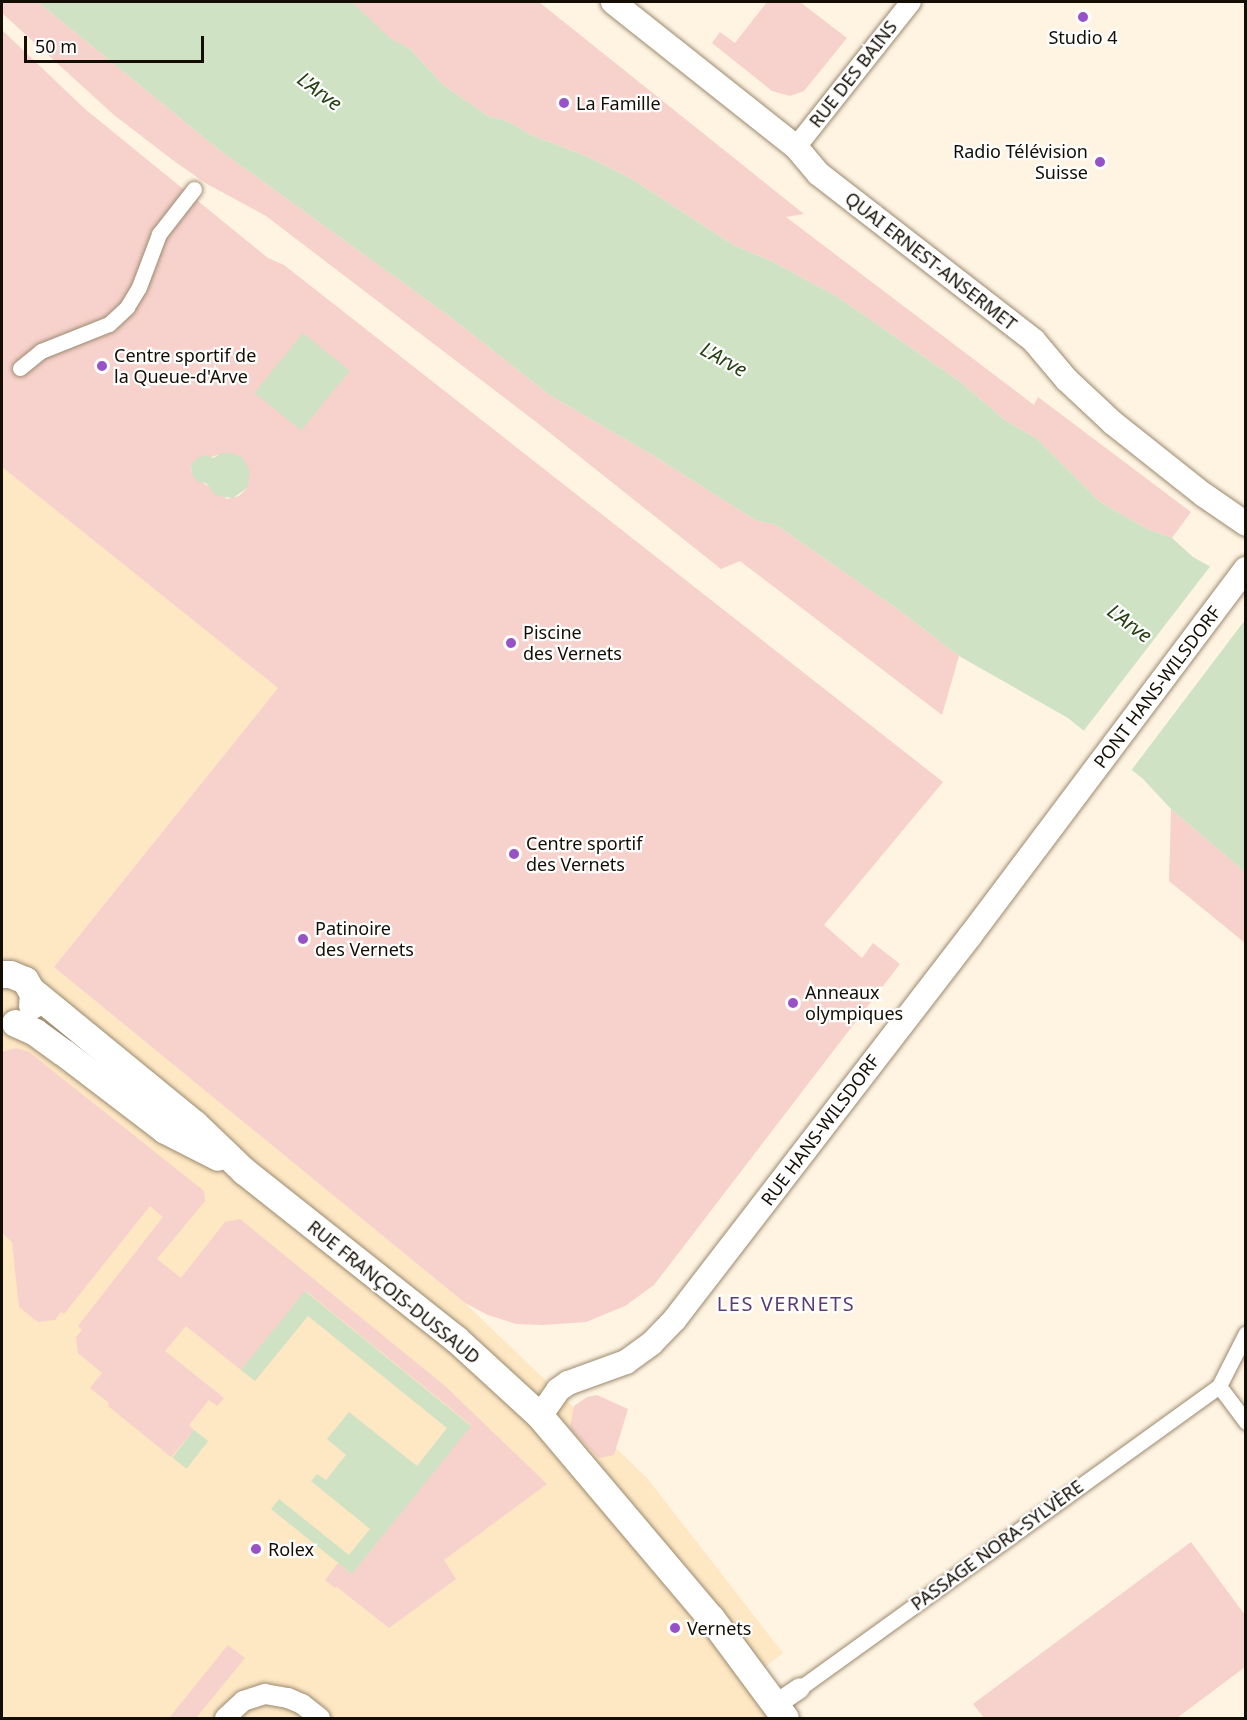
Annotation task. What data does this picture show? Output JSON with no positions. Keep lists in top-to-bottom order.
{
  "streets": {
    "main road": ["RUE FRANÇOIS-DUSSAUD"],
    "street": [
      "RUE DES BAINS",
      "QUAI ERNEST-ANSERMET",
      "PONT HANS-WILSDORF",
      "RUE HANS-WILSDORF",
      "PASSAGE NORA-SYLVÈRE"
    ]
  },
  "crossings": [
    ["RUE DES BAINS", "QUAI ERNEST-ANSERMET"],
    ["PONT HANS-WILSDORF", "RUE HANS-WILSDORF"],
    ["RUE HANS-WILSDORF", "RUE FRANÇOIS-DUSSAUD"],
    ["RUE FRANÇOIS-DUSSAUD", "PASSAGE NORA-SYLVÈRE"]
  ],
  "districts": ["LES VERNETS"],
  "water": ["L'Arve"],
  "places": [
    "Studio 4",
    "La Famille",
    "Radio Télévision Suisse",
    "Centre sportif de la Queue-d'Arve",
    "Piscine des Vernets",
    "Centre sportif des Vernets",
    "Patinoire des Vernets",
    "Anneaux olympiques",
    "Rolex",
    "Vernets"
  ],
  "scale_bar": "50 m"
}
